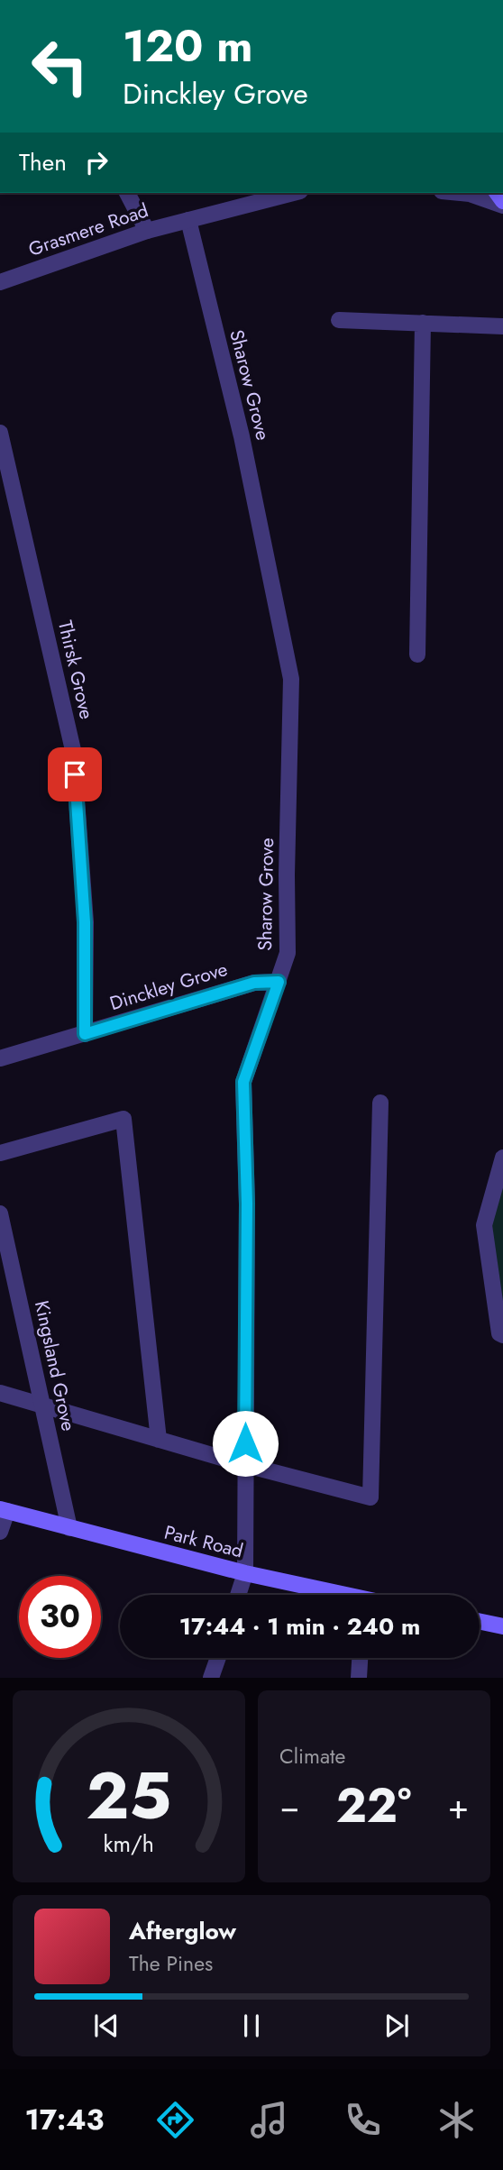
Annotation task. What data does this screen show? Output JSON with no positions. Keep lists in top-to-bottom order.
{
  "streets": {
    "main road": ["Park Road"],
    "street": [
      "Grasmere Road",
      "Sharow Grove",
      "Thirsk Grove",
      "Dinckley Grove",
      "Kingsland Grove"
    ]
  },
  "crossings": [
    ["Grasmere Road", "Sharow Grove"],
    ["Sharow Grove", "Dinckley Grove"],
    ["Sharow Grove", "Park Road"],
    ["Thirsk Grove", "Dinckley Grove"],
    ["Kingsland Grove", "Park Road"]
  ],
  "page": {
    "turn": ["120 m", "Dinckley Grove"],
    "then": "Then",
    "limit": "30",
    "trip": "17:44 · 1 min · 240 m",
    "tile": "Climate",
    "heat": ["−", "22°", "+"],
    "song": ["Afterglow", "The Pines"],
    "tabs": "17:43",
    "gauge": ["25", "km/h"]
  }
}
